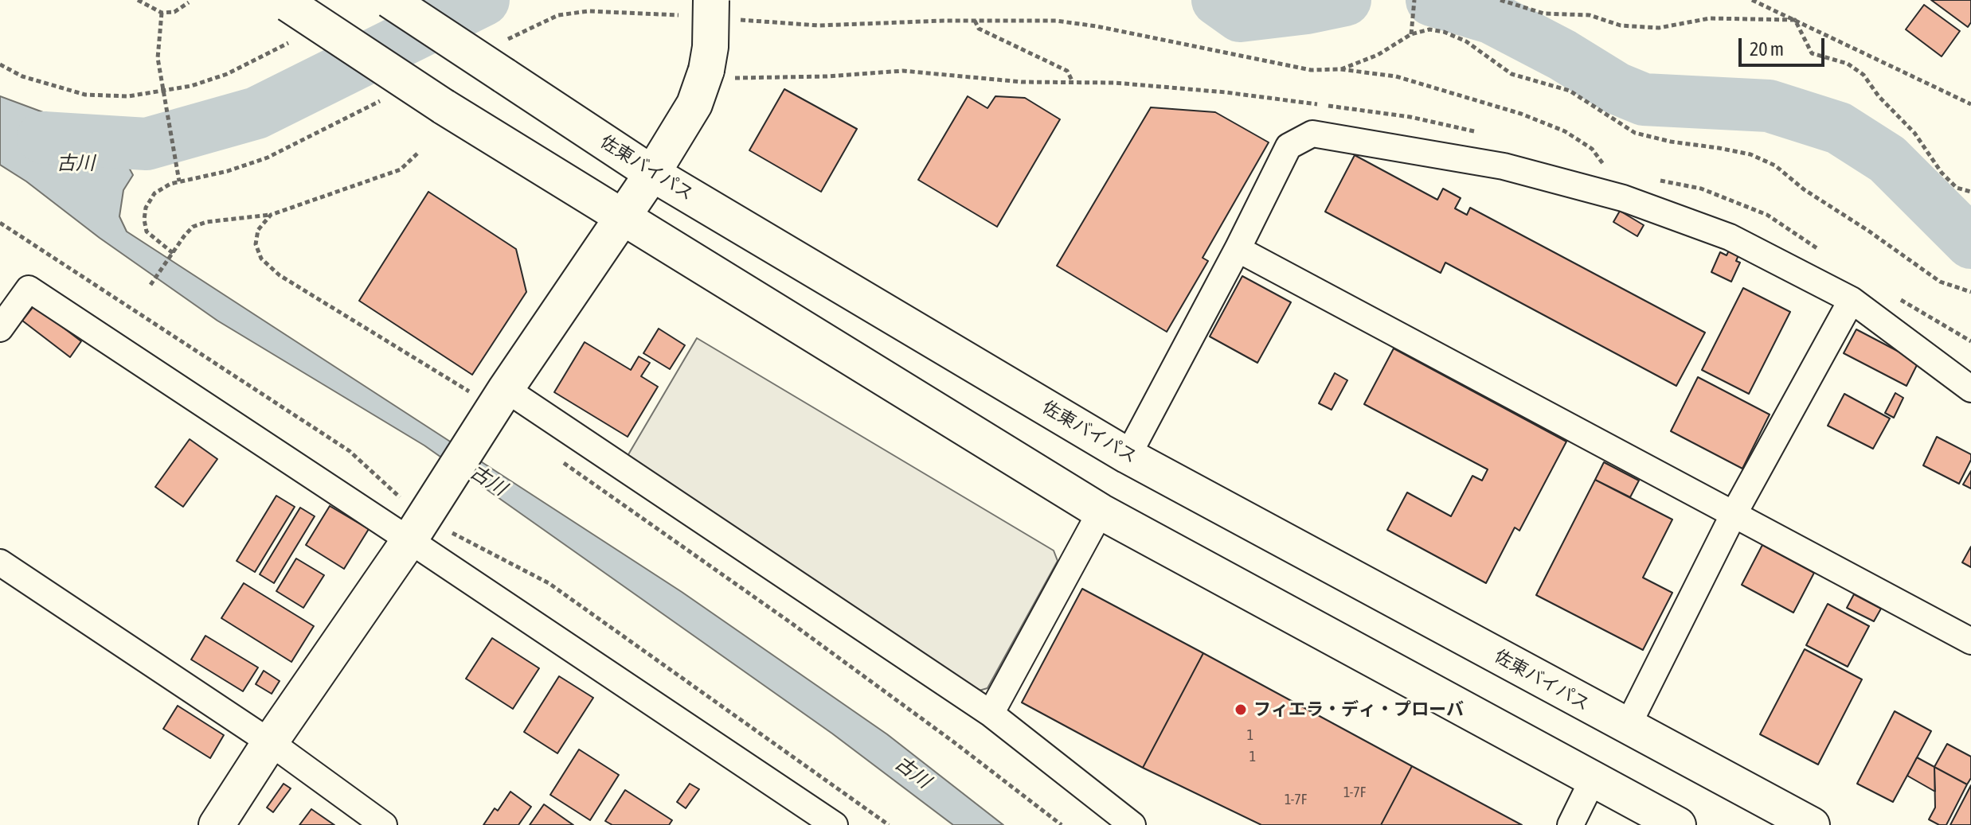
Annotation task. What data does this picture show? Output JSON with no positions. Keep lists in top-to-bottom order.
{
  "streets": {
    "main road": ["佐東バイパス"]
  },
  "water": ["古川"],
  "places": ["フィエラ・ディ・プローバ"],
  "house_numbers": [
    "1",
    "1",
    "1-7F",
    "1-7F"
  ],
  "scale_bar": "20 m"
}
